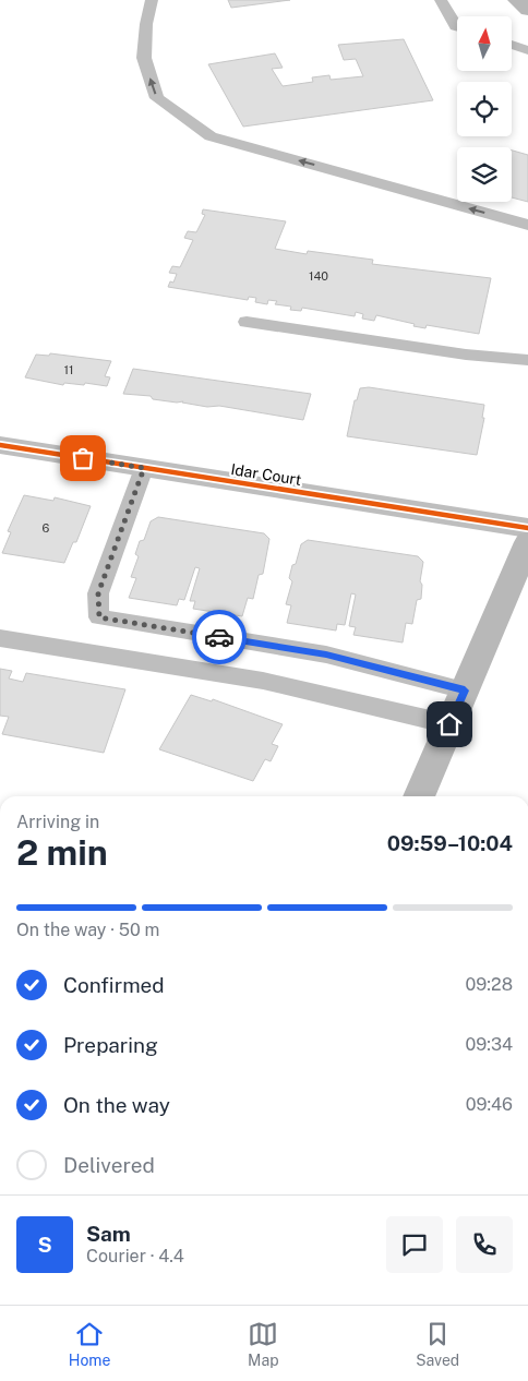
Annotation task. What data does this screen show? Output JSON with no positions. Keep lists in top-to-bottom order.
{
  "streets": {
    "street": ["Idar Court"]
  },
  "house_numbers": ["140", "11", "6"],
  "north": "top",
  "page": {
    "heading": ["2 min", "Arriving in", "09:59–10:04"],
    "panel": ["Sam", "Courier · 4.4"],
    "bar": "On the way · 50 m",
    "list": [
      ["Confirmed", "09:28"],
      ["Preparing", "09:34"],
      ["On the way", "09:46"],
      "Delivered"
    ],
    "round": "S",
    "tabs": ["Home", "Map", "Saved"]
  }
}
